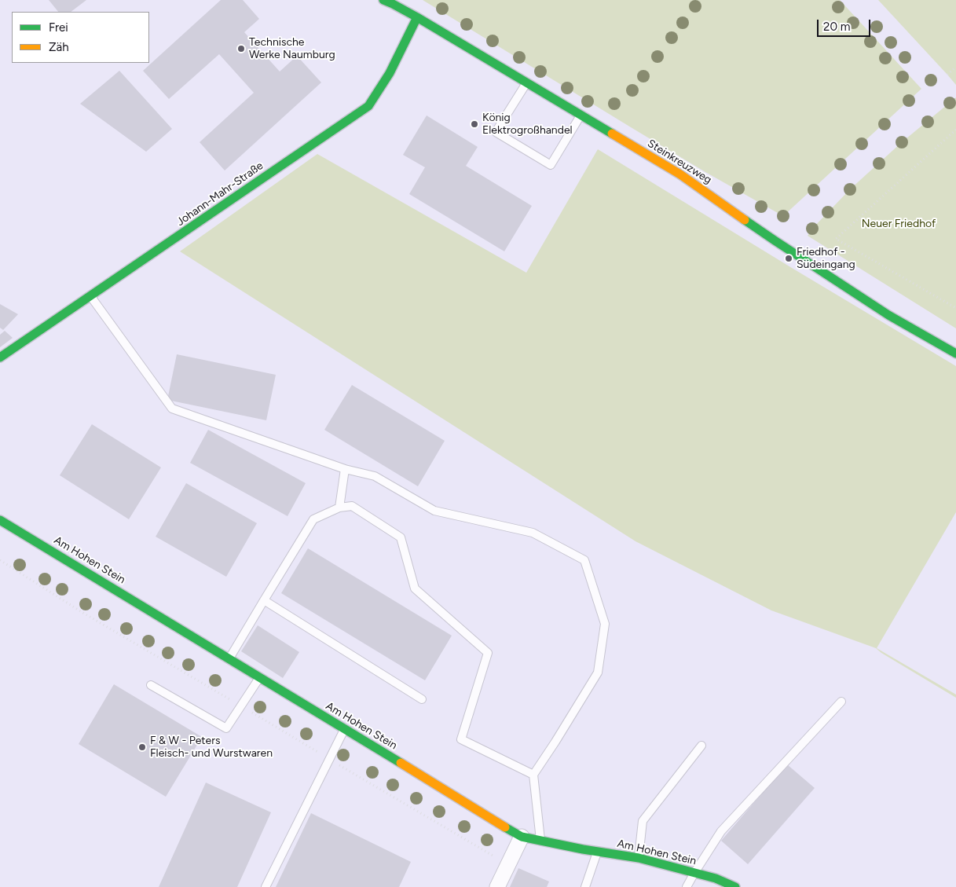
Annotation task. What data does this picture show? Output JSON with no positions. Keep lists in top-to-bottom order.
{
  "streets": {
    "street": ["Steinkreuzweg", "Johann-Mahr-Straße", "Am Hohen Stein"]
  },
  "crossings": [
    ["Steinkreuzweg", "Johann-Mahr-Straße"]
  ],
  "parks": ["Neuer Friedhof"],
  "places": [
    "Technische Werke Naumburg",
    "König Elektrogroßhandel",
    "Friedhof - Südeingang",
    "F & W - Peters Fleisch- und Wurstwaren"
  ],
  "legend": ["Frei", "Zäh"],
  "scale_bar": "20 m"
}
